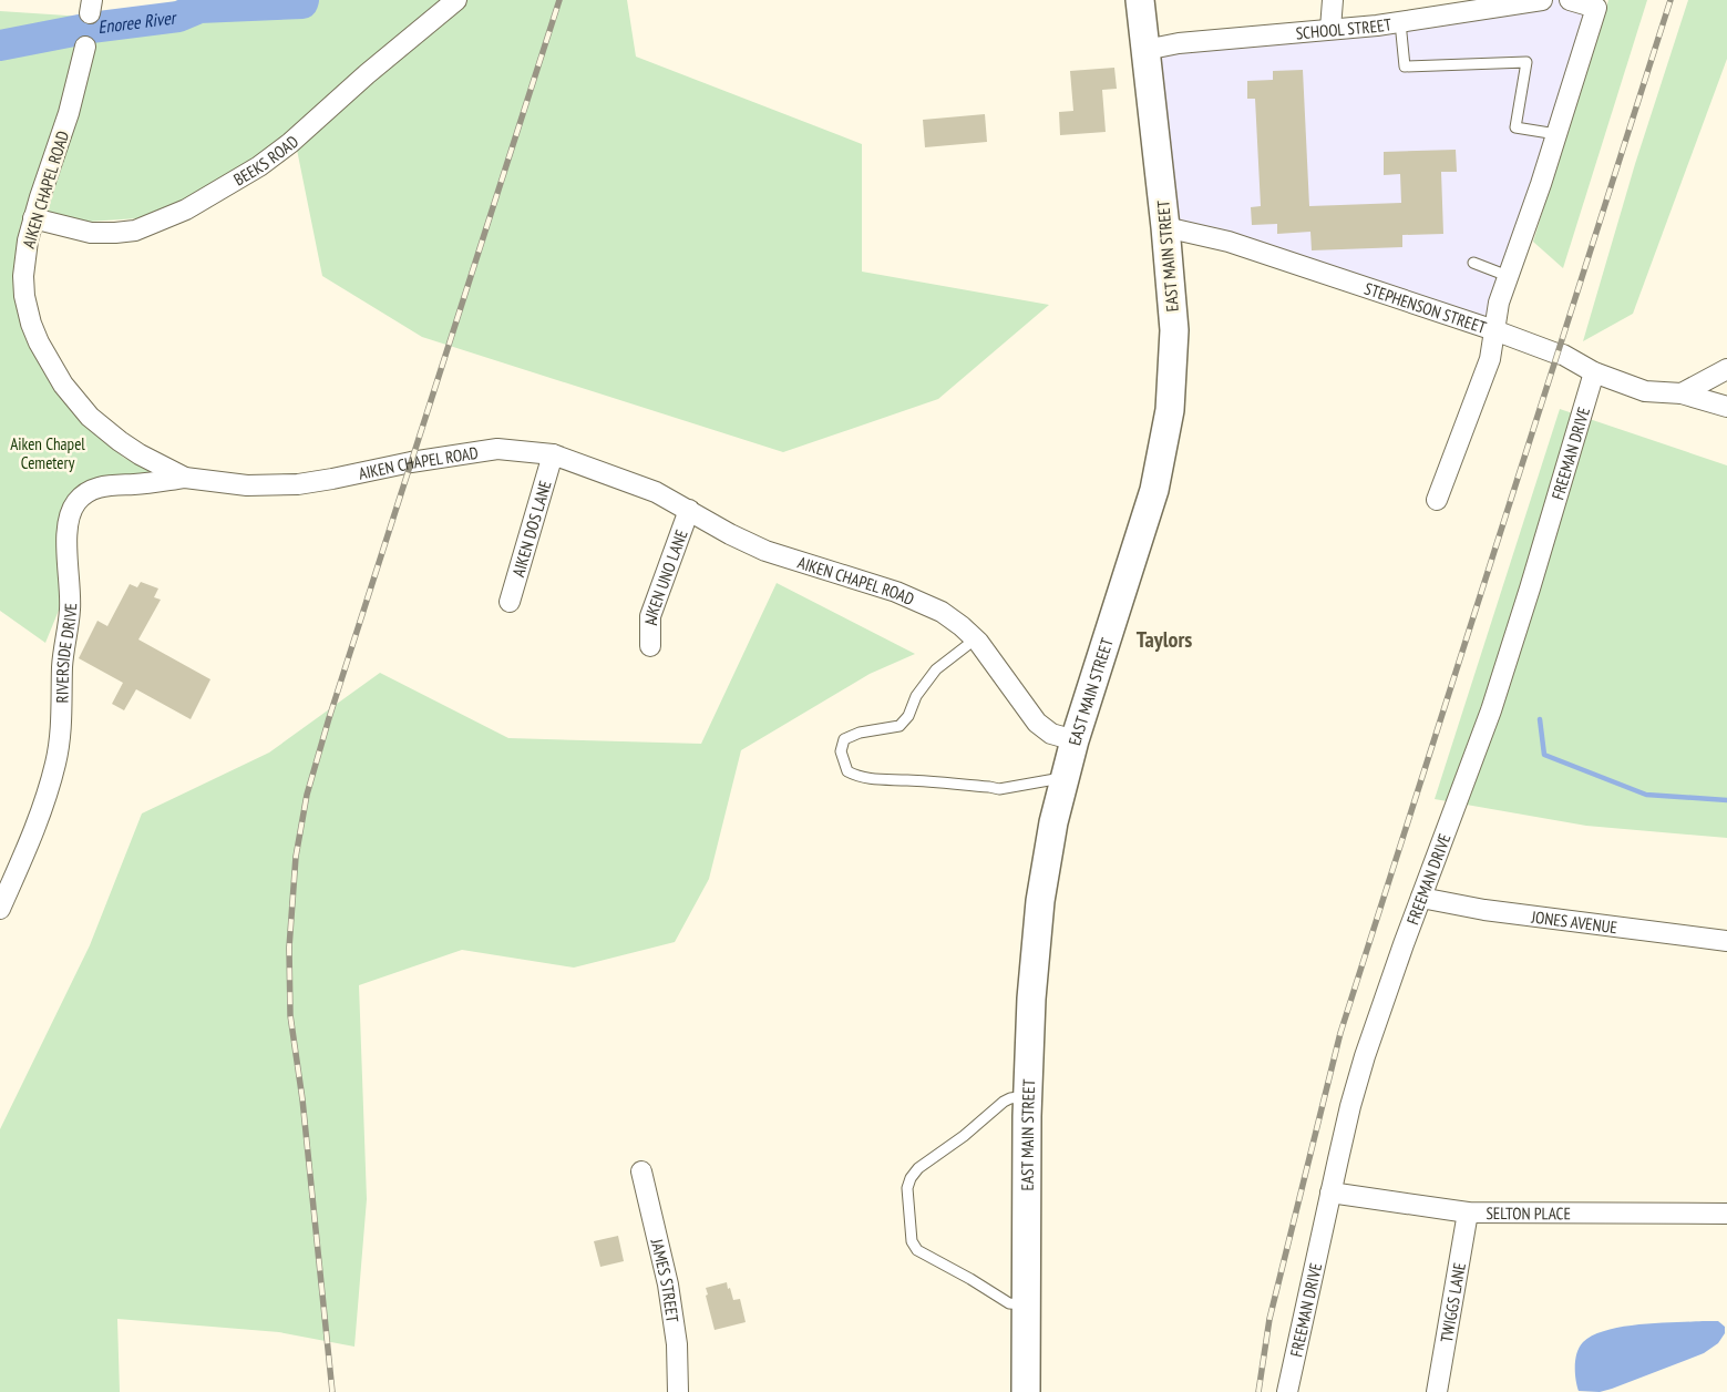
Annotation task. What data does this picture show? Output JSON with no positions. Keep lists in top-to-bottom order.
{
  "streets": {
    "street": [
      "SCHOOL STREET",
      "BEEKS ROAD",
      "AIKEN CHAPEL ROAD",
      "EAST MAIN STREET",
      "STEPHENSON STREET",
      "FREEMAN DRIVE",
      "AIKEN DOS LANE",
      "AIKEN UNO LANE",
      "RIVERSIDE DRIVE",
      "JONES AVENUE",
      "SELTON PLACE",
      "JAMES STREET",
      "TWIGGS LANE"
    ]
  },
  "crossings": [
    ["SCHOOL STREET", "EAST MAIN STREET"],
    ["BEEKS ROAD", "AIKEN CHAPEL ROAD"],
    ["AIKEN CHAPEL ROAD", "EAST MAIN STREET"],
    ["AIKEN CHAPEL ROAD", "AIKEN DOS LANE"],
    ["AIKEN CHAPEL ROAD", "AIKEN UNO LANE"],
    ["AIKEN CHAPEL ROAD", "RIVERSIDE DRIVE"],
    ["EAST MAIN STREET", "STEPHENSON STREET"],
    ["STEPHENSON STREET", "FREEMAN DRIVE"],
    ["FREEMAN DRIVE", "JONES AVENUE"],
    ["FREEMAN DRIVE", "SELTON PLACE"],
    ["SELTON PLACE", "TWIGGS LANE"]
  ],
  "districts": ["Taylors"],
  "water": ["Enoree River"],
  "parks": ["Aiken Chapel Cemetery"]
}
